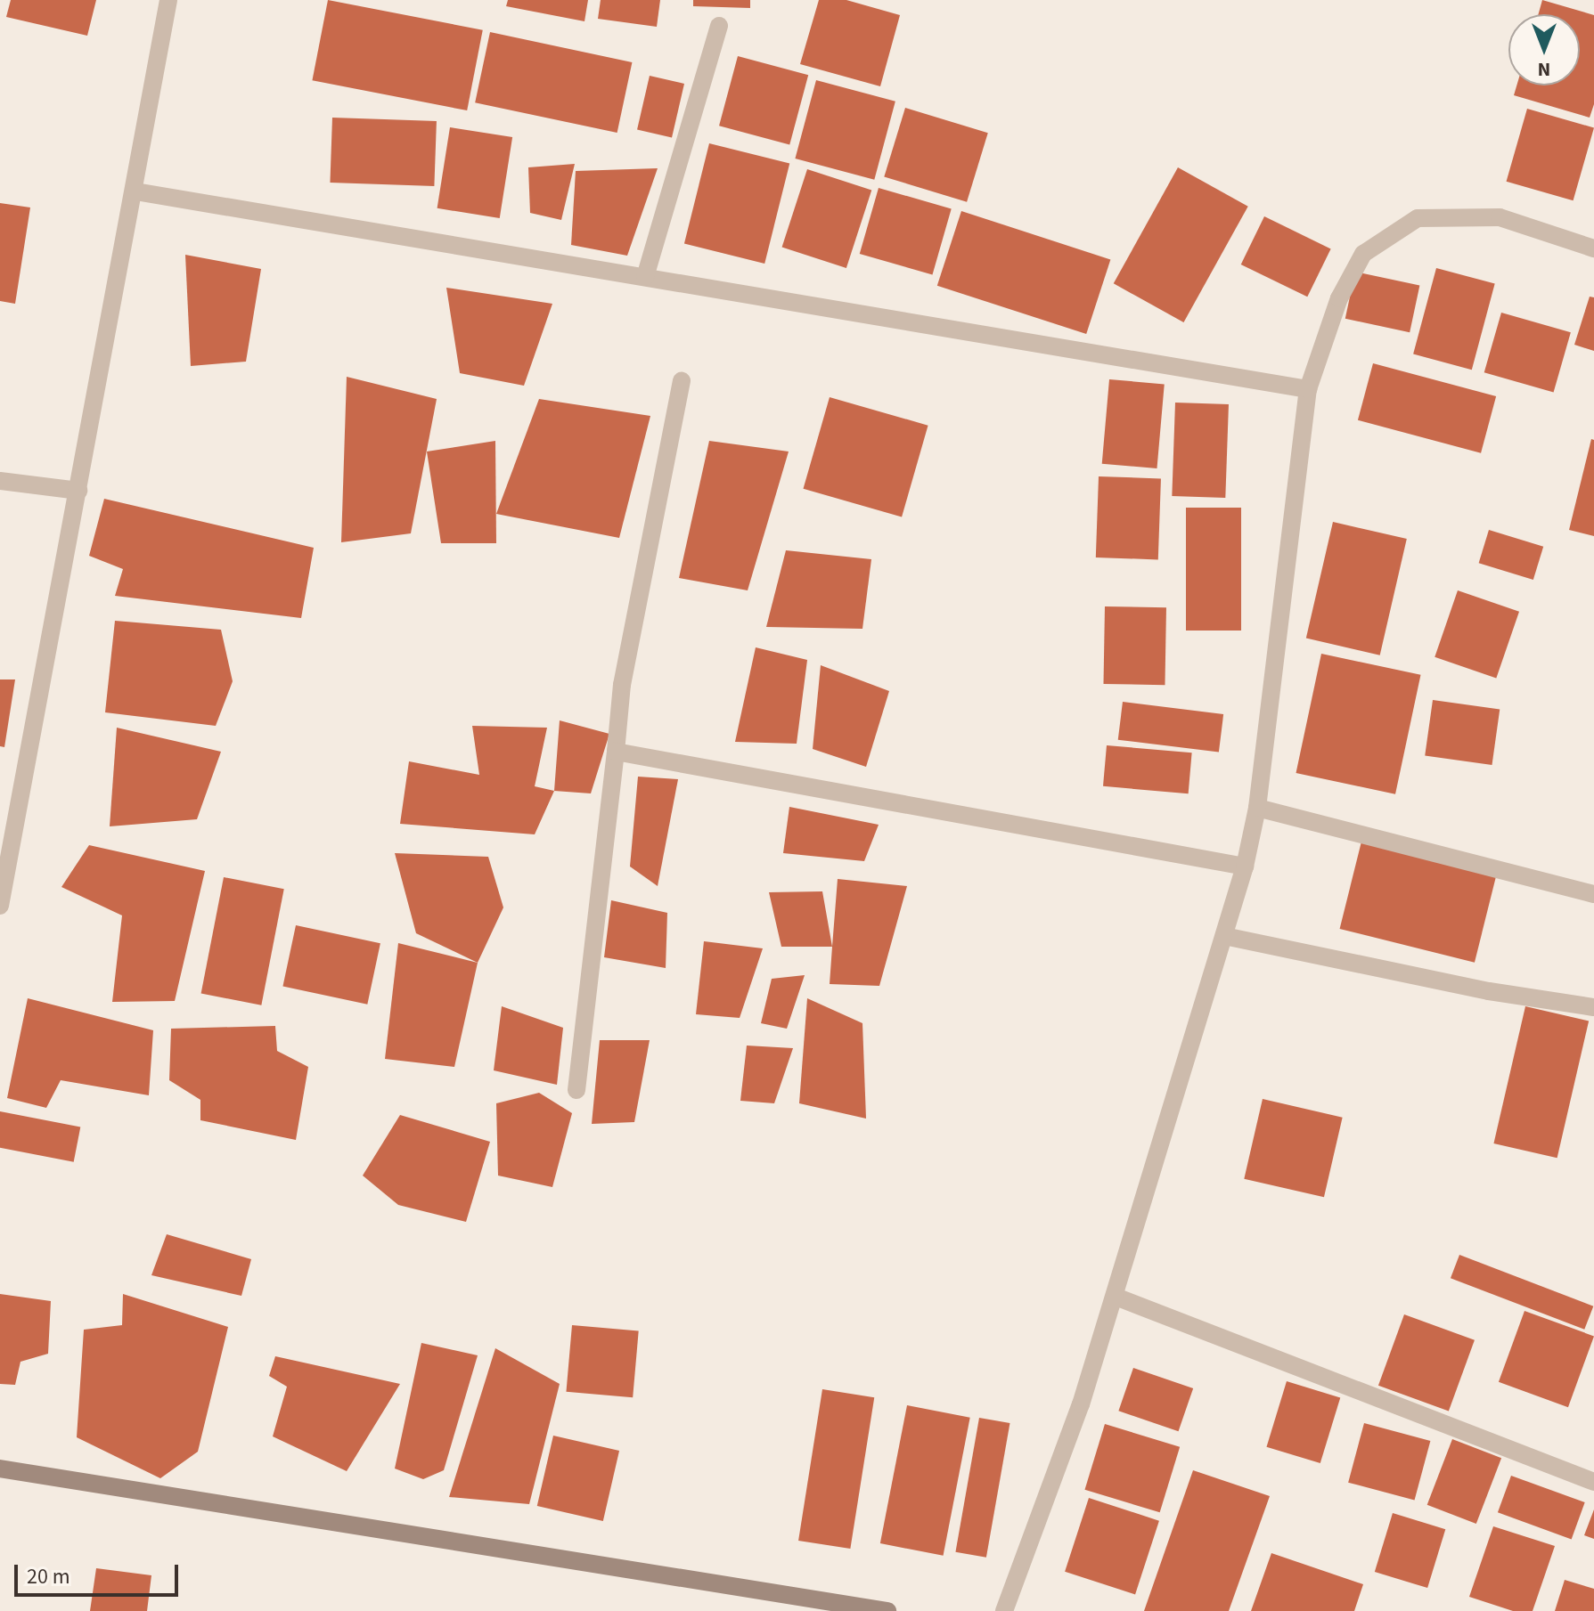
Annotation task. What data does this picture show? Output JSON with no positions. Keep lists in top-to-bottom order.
{
  "scale_bar": "20 m",
  "north": "bottom"
}
